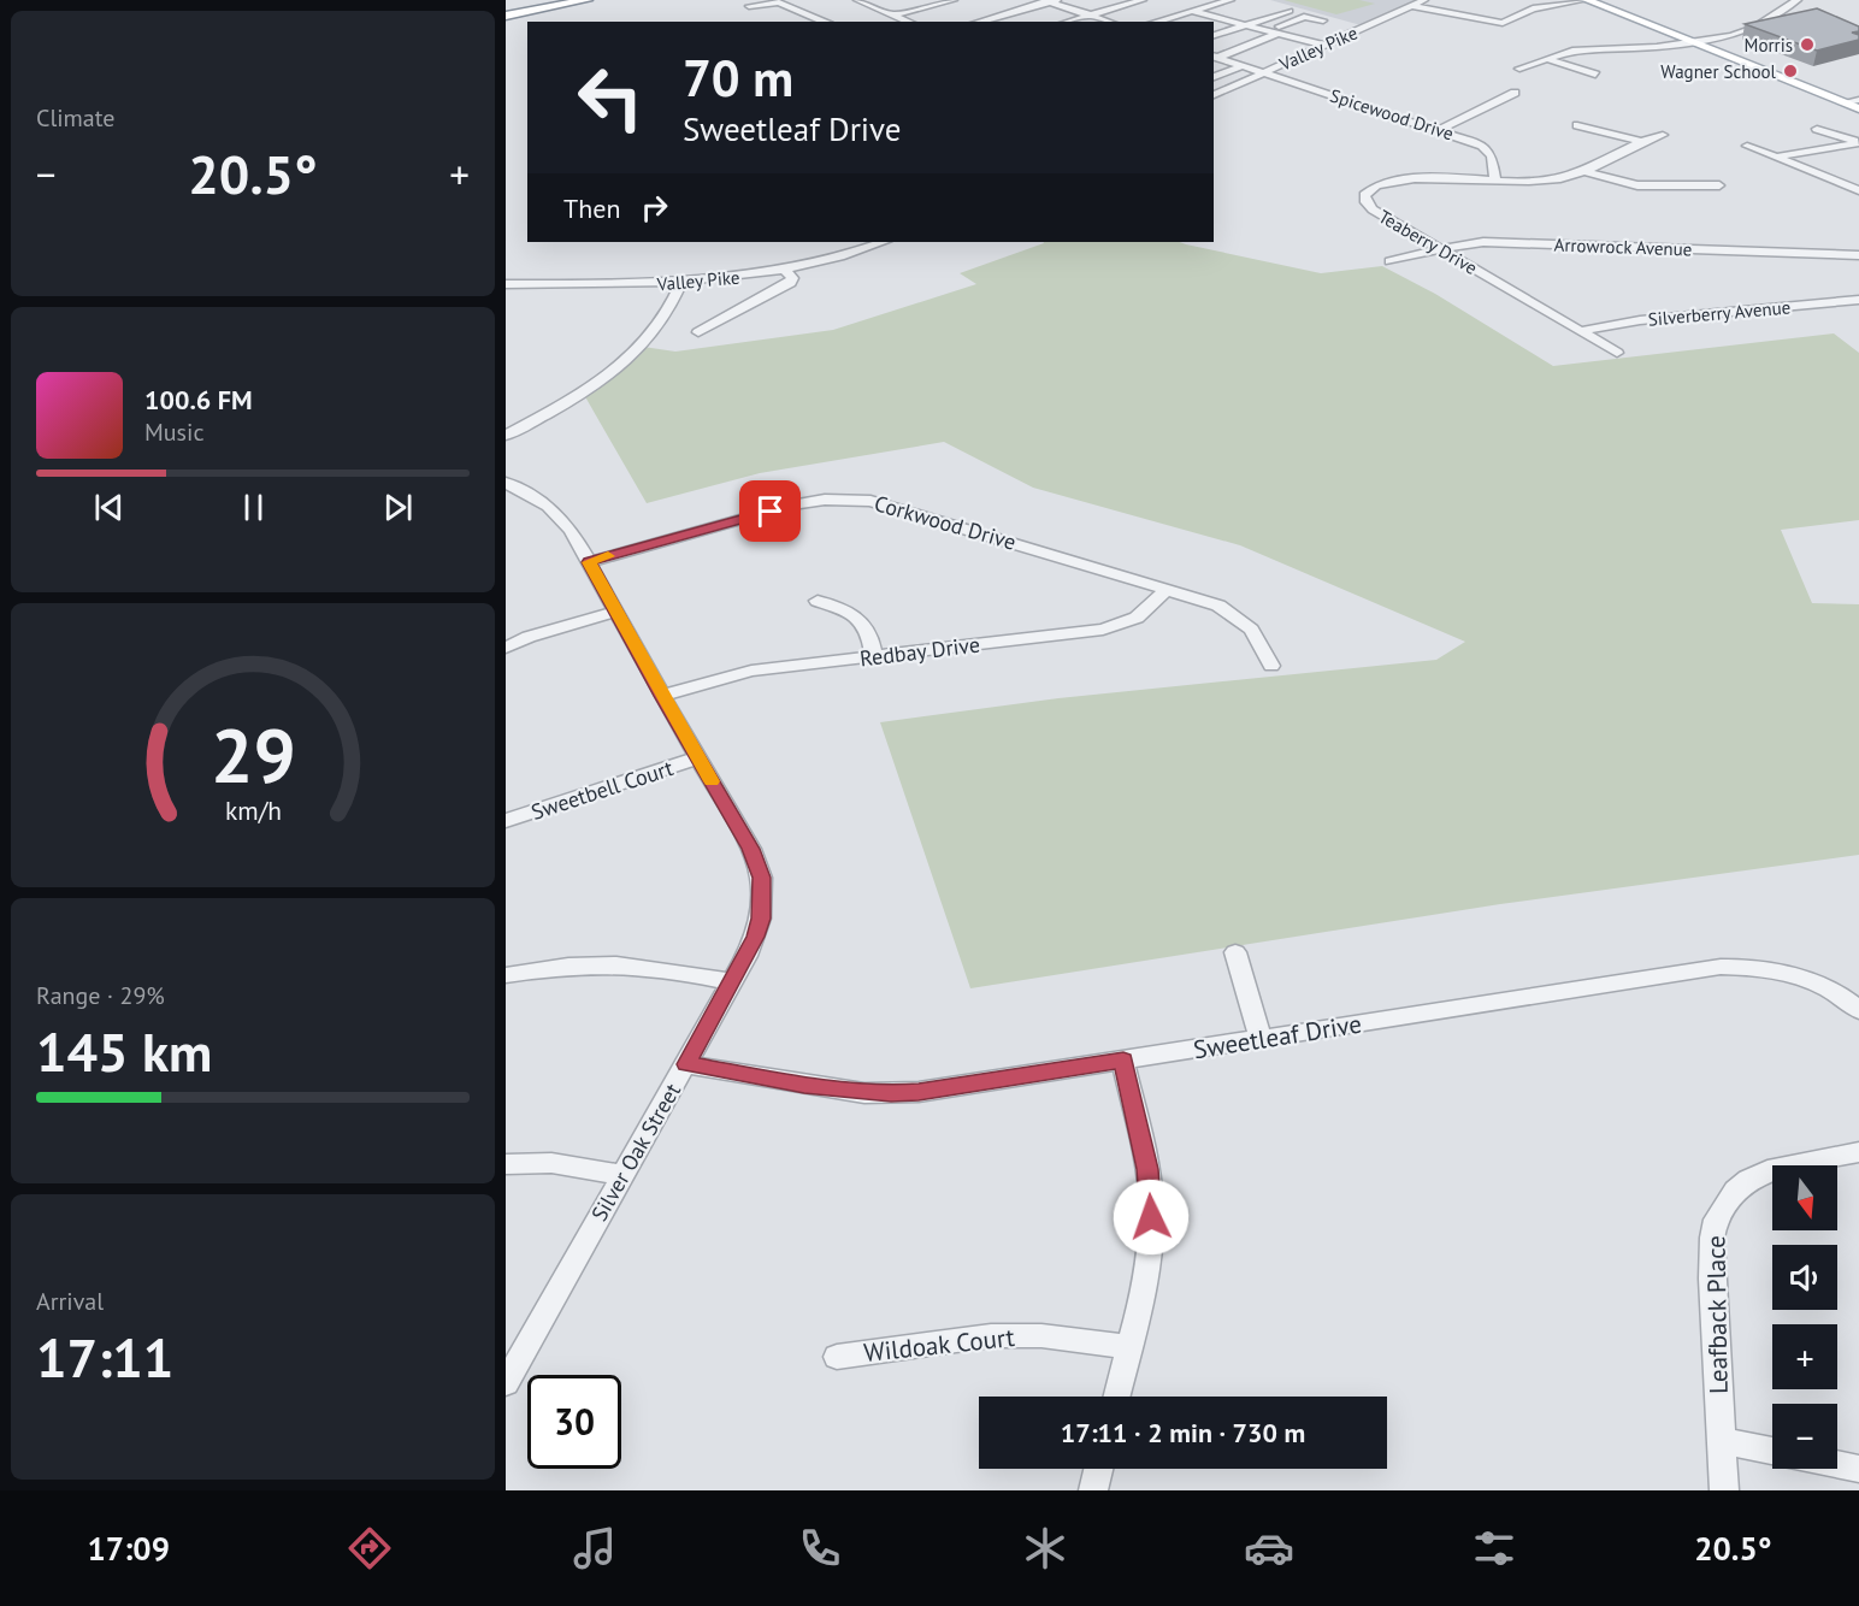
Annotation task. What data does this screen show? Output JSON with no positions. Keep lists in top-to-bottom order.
{
  "streets": {
    "street": [
      "Valley Pike",
      "Spicewood Drive",
      "Teaberry Drive",
      "Arrowrock Avenue",
      "Silverberry Avenue",
      "Corkwood Drive",
      "Redbay Drive",
      "Sweetbell Court",
      "Sweetleaf Drive",
      "Silver Oak Street",
      "Leafback Place",
      "Wildoak Court"
    ]
  },
  "crossings": [
    ["Valley Pike", "Spicewood Drive"],
    ["Spicewood Drive", "Teaberry Drive"],
    ["Teaberry Drive", "Arrowrock Avenue"],
    ["Teaberry Drive", "Silverberry Avenue"],
    ["Corkwood Drive", "Redbay Drive"],
    ["Corkwood Drive", "Silver Oak Street"],
    ["Redbay Drive", "Silver Oak Street"],
    ["Sweetbell Court", "Silver Oak Street"],
    ["Sweetleaf Drive", "Silver Oak Street"]
  ],
  "places": ["Morris", "Wagner School"],
  "north": "bottom",
  "page": {
    "tile": [
      "Climate",
      ["Range · 29%", "145 km"],
      ["Arrival", "17:11"]
    ],
    "turn": ["70 m", "Sweetleaf Drive"],
    "heat": ["−", "20.5°", "+"],
    "then": "Then",
    "song": ["100.6 FM", "Music"],
    "map_buttons": ["+", "−"],
    "limit": "30",
    "trip": "17:11 · 2 min · 730 m",
    "tabs": ["17:09", "20.5°"],
    "gauge": ["29", "km/h"]
  }
}
